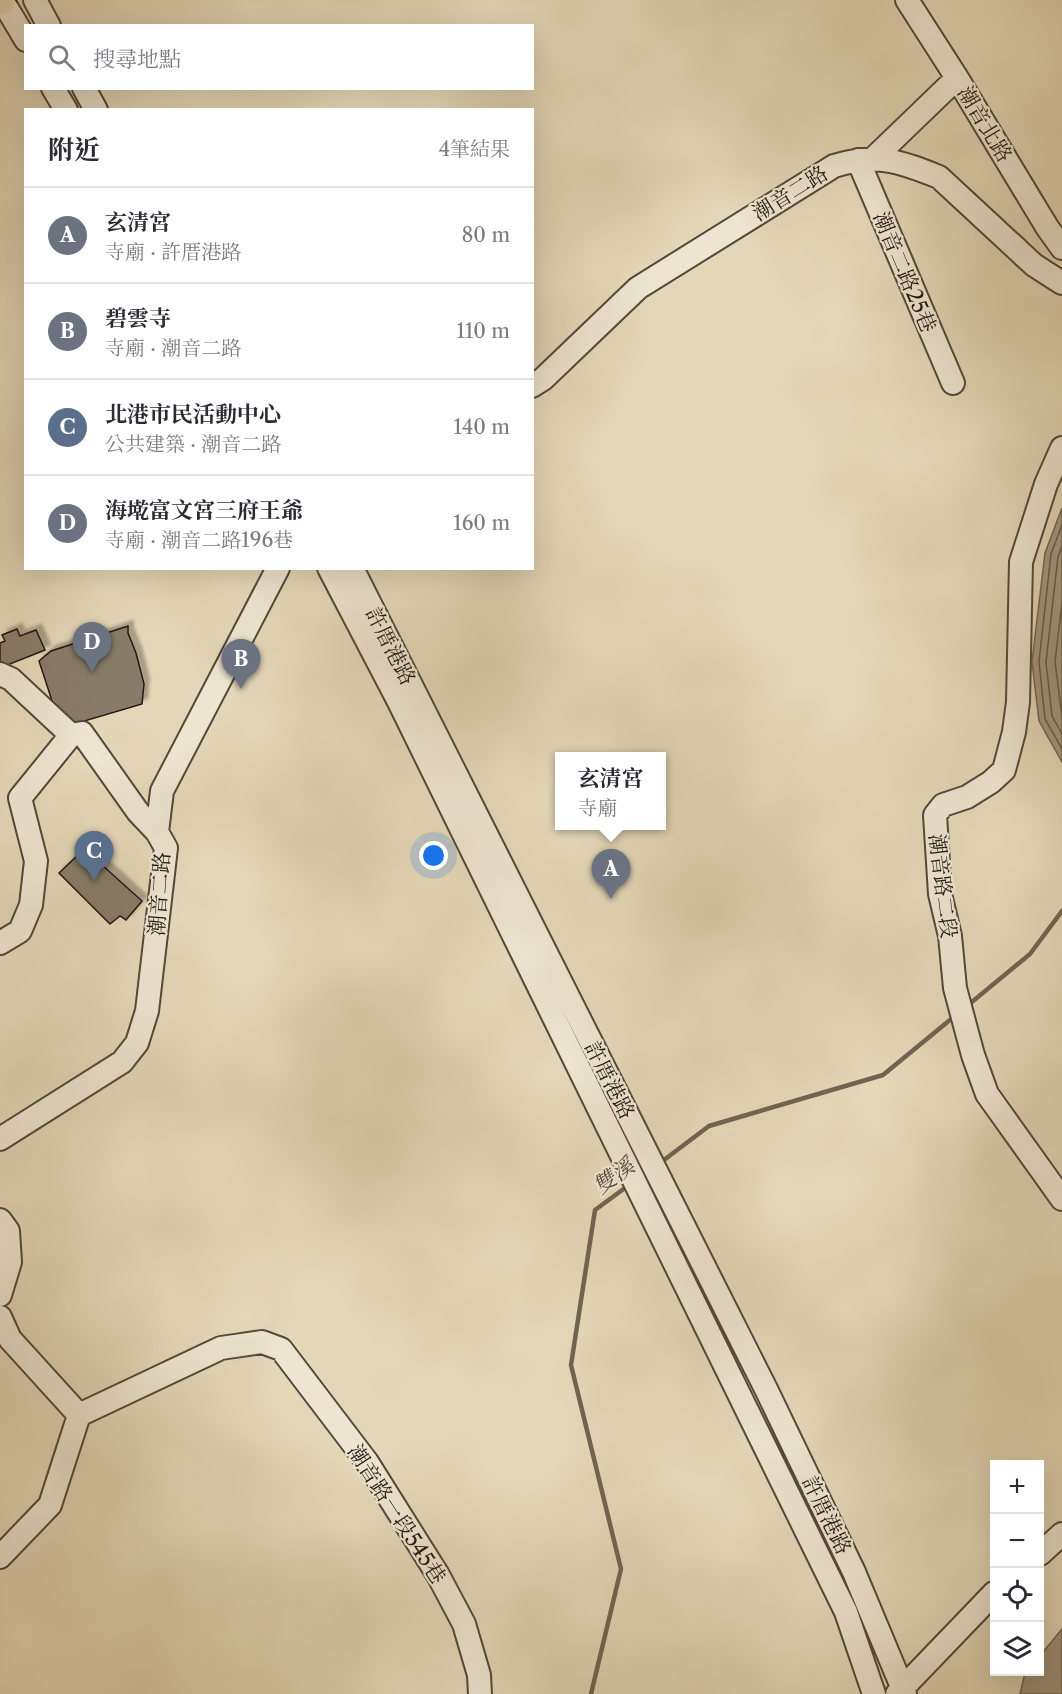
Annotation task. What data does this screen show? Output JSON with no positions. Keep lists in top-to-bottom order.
{
  "streets": {
    "street": [
      "潮音北路",
      "潮音二路",
      "潮音二路25巷",
      "許厝港路",
      "潮音路二段",
      "潮音路一段545巷"
    ]
  },
  "crossings": [
    ["潮音二路", "潮音二路25巷"]
  ],
  "water": ["雙溪"],
  "page": {
    "search": "搜尋地點",
    "heading": ["附近", "4筆結果"],
    "list": [
      {
        "mark": "A",
        "name": "玄清宮",
        "note": "寺廟 · 許厝港路",
        "value": "80 m"
      },
      {
        "mark": "B",
        "name": "碧雲寺",
        "note": "寺廟 · 潮音二路",
        "value": "110 m"
      },
      {
        "mark": "C",
        "name": "北港市民活動中心",
        "note": "公共建築 · 潮音二路",
        "value": "140 m"
      },
      {
        "mark": "D",
        "name": "海墘富文宮三府王爺",
        "note": "寺廟 · 潮音二路196巷",
        "value": "160 m"
      }
    ],
    "pins": [
      "D",
      "B",
      "C",
      "A"
    ],
    "popup": ["玄清宮", "寺廟"],
    "map_buttons": ["+", "−"]
  }
}
